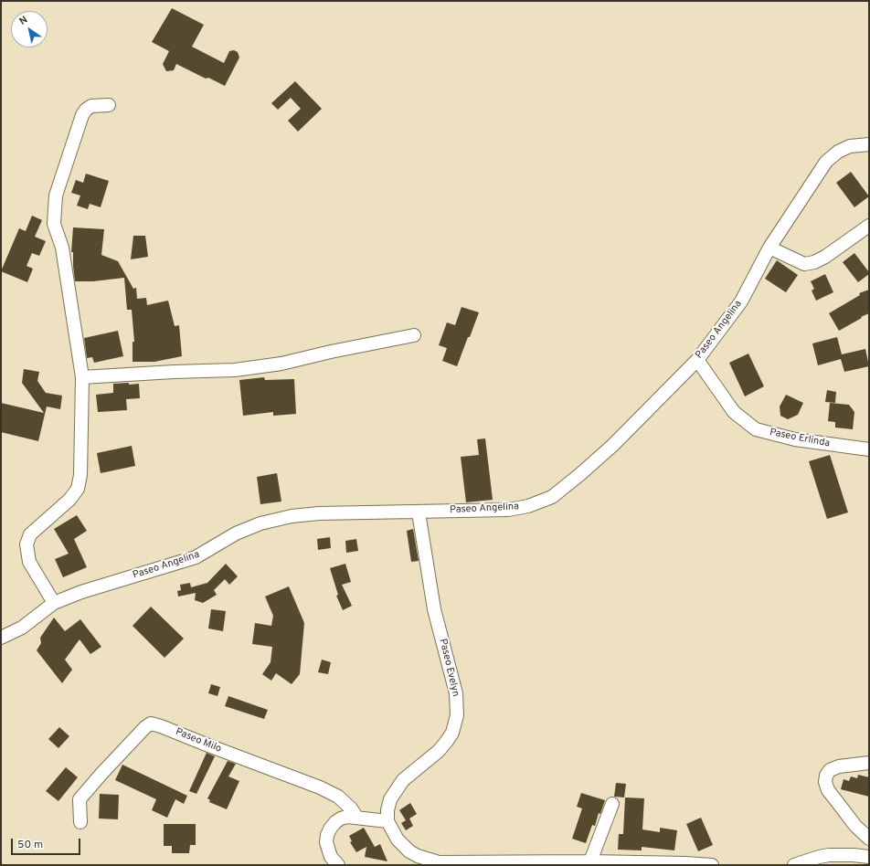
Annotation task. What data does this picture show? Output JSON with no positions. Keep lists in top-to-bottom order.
{
  "streets": {
    "street": [
      "Paseo Angelina",
      "Paseo Erlinda",
      "Paseo Evelyn",
      "Paseo Milo"
    ]
  },
  "crossings": [
    ["Paseo Angelina", "Paseo Erlinda"],
    ["Paseo Angelina", "Paseo Evelyn"]
  ],
  "scale_bar": "50 m",
  "north": "top left"
}
